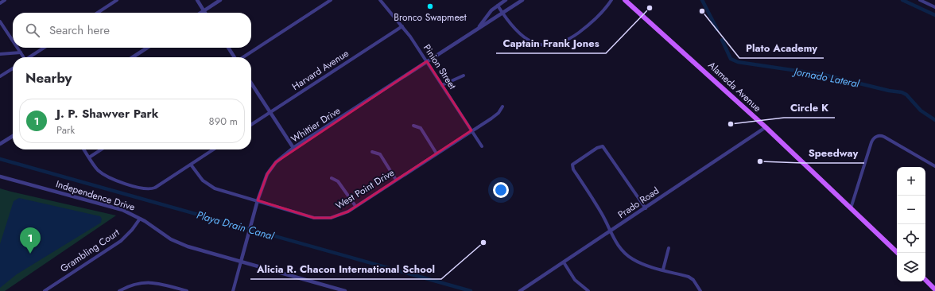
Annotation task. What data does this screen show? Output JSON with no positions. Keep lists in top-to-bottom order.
{
  "streets": {
    "main road": ["Alameda Avenue"],
    "street": [
      "Pinion Street",
      "Harvard Avenue",
      "Whittier Drive",
      "West Point Drive",
      "Independence Drive",
      "Prado Road",
      "Grambling Court"
    ]
  },
  "crossings": [
    ["Pinion Street", "Harvard Avenue"],
    ["Pinion Street", "Whittier Drive"],
    ["Pinion Street", "West Point Drive"],
    ["Alameda Avenue", "Prado Road"],
    ["Whittier Drive", "West Point Drive"],
    ["Whittier Drive", "Independence Drive"],
    ["Independence Drive", "Grambling Court"]
  ],
  "water": ["Jornado Lateral", "Playa Drain Canal"],
  "places": [
    "Bronco Swapmeet",
    "Captain Frank Jones",
    "Plato Academy",
    "Circle K",
    "Speedway",
    "Alicia R. Chacon International School"
  ],
  "page": {
    "search": "Search here",
    "heading": "Nearby",
    "list": [
      {
        "mark": "1",
        "name": "J. P. Shawver Park",
        "note": "Park",
        "value": "890 m"
      }
    ],
    "map_buttons": ["+", "−"],
    "pins": "1"
  }
}
